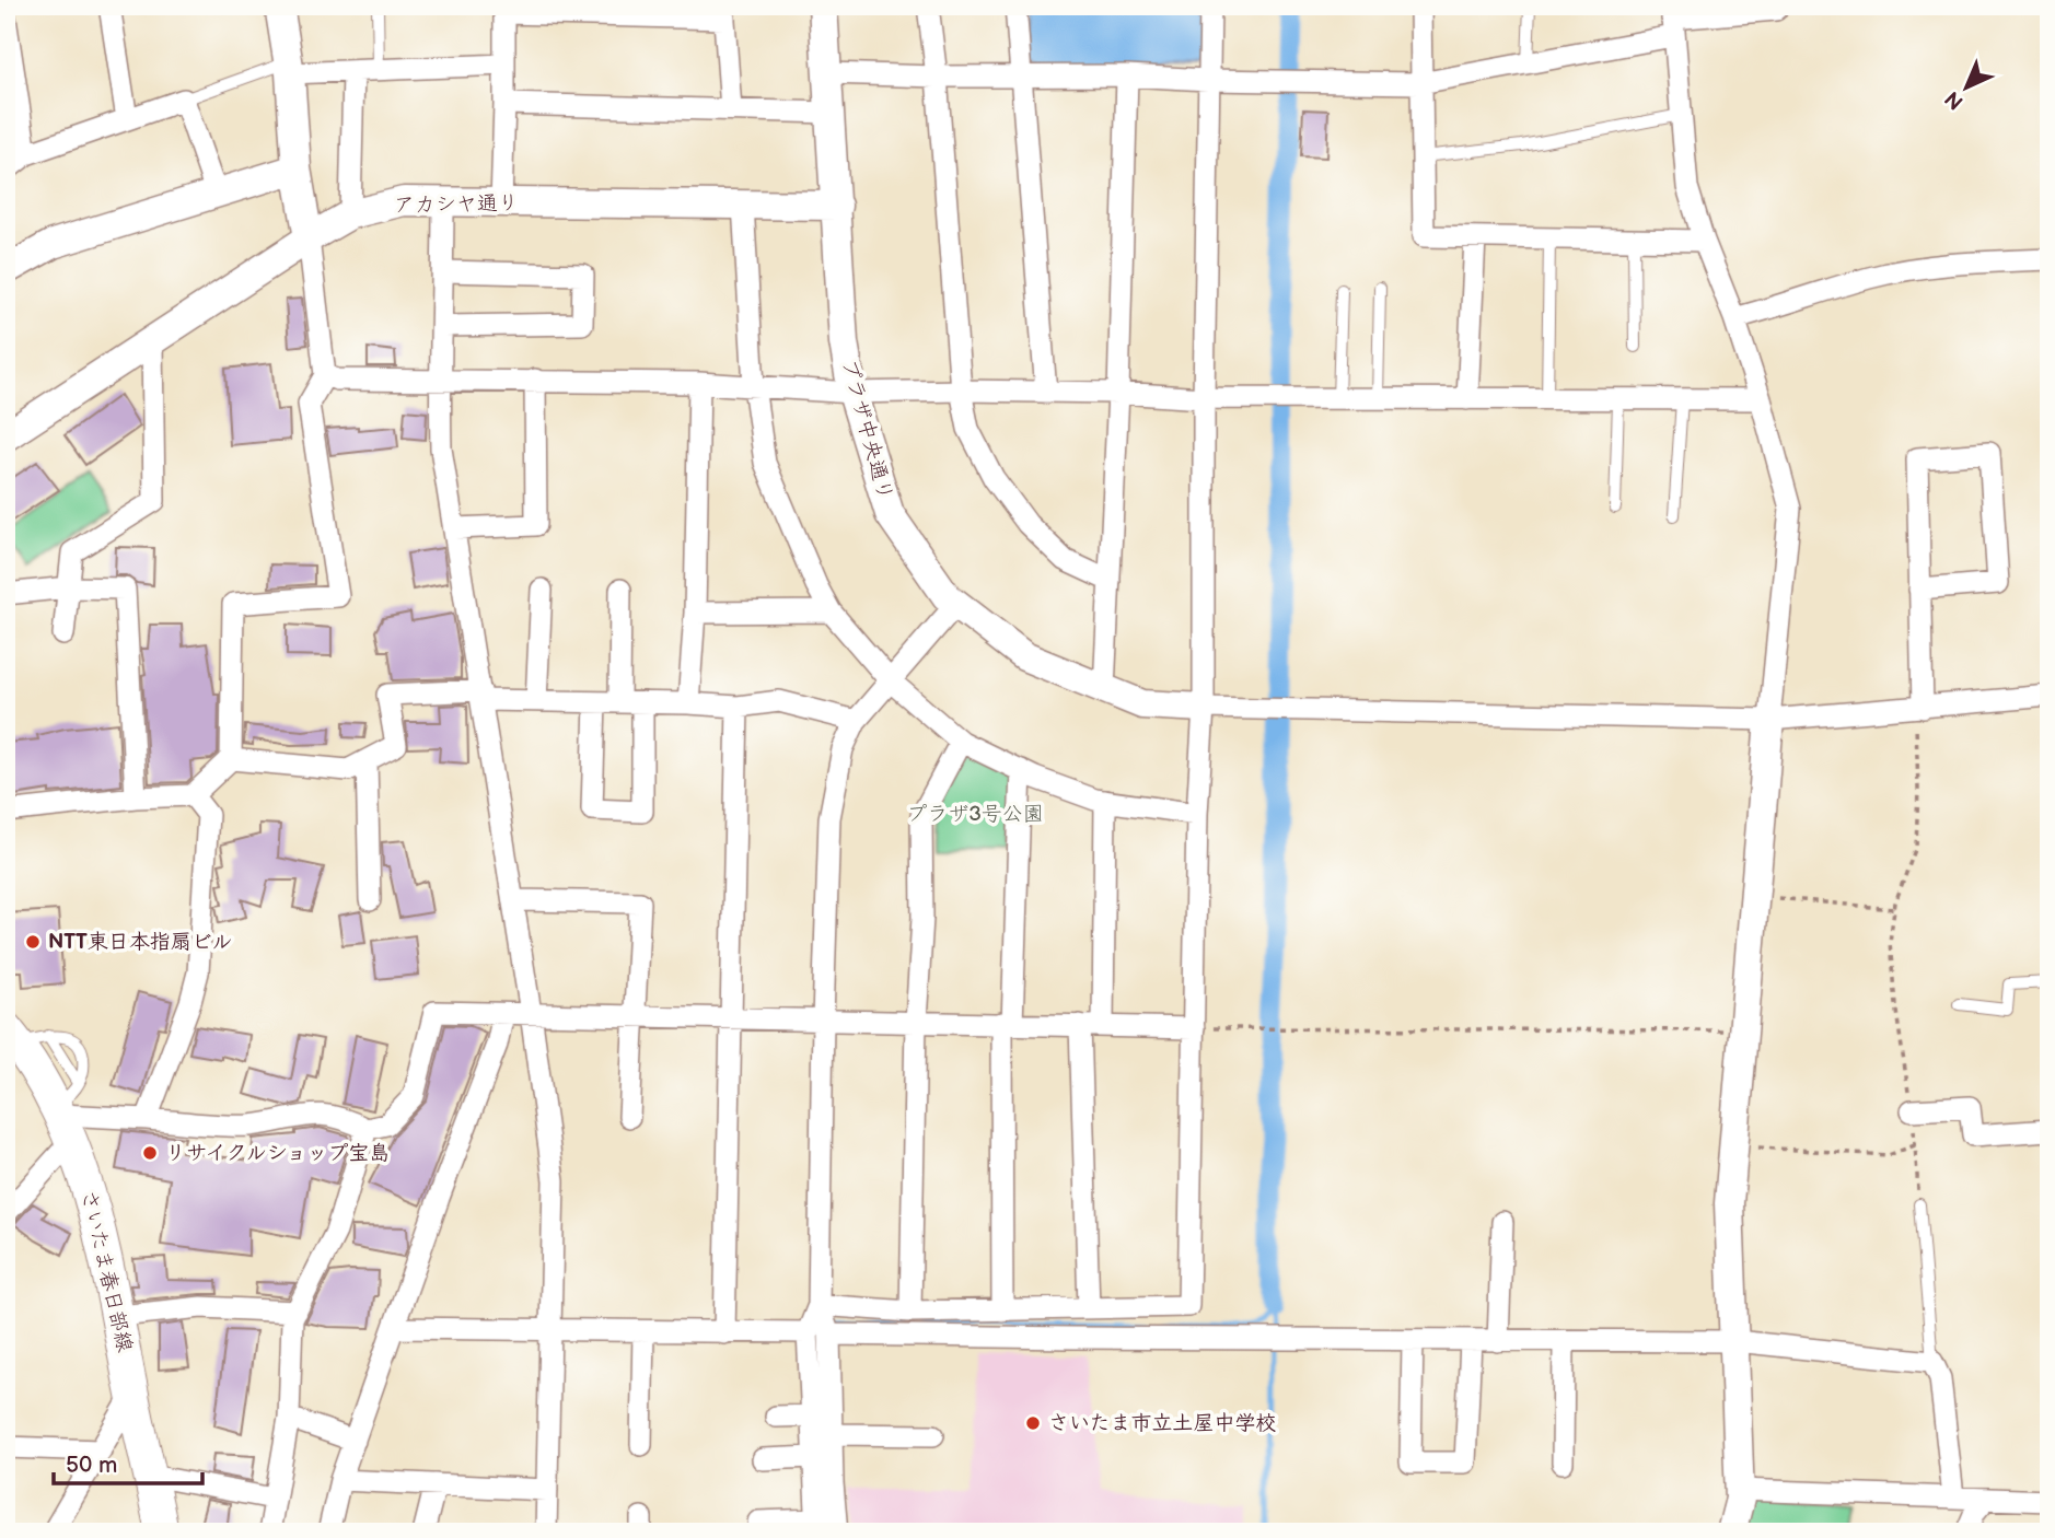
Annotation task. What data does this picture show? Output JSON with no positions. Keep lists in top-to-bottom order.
{
  "streets": {
    "main road": ["さいたま春日部線"],
    "street": ["アカシヤ通り", "プラザ中央通り"]
  },
  "crossings": [
    ["アカシヤ通り", "プラザ中央通り"]
  ],
  "parks": ["プラザ3号公園"],
  "places": ["NTT東日本指扇ビル", "リサイクルショップ宝島", "さいたま市立土屋中学校"],
  "scale_bar": "50 m",
  "north": "bottom left"
}
